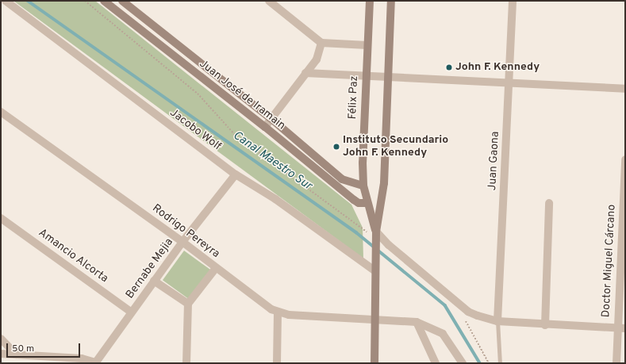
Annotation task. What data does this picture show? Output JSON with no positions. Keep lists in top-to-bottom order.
{
  "streets": {
    "main road": ["Juan José de Iramain", "Félix Paz"],
    "street": [
      "Jacobo Wolf",
      "Juan Gaona",
      "Rodrigo Pereyra",
      "Amancio Alcorta",
      "Doctor Miguel Cárcano",
      "Bernabe Mejia"
    ]
  },
  "crossings": [
    ["Juan José de Iramain", "Félix Paz"],
    ["Félix Paz", "Jacobo Wolf"],
    ["Jacobo Wolf", "Bernabe Mejia"],
    ["Rodrigo Pereyra", "Bernabe Mejia"],
    ["Amancio Alcorta", "Bernabe Mejia"]
  ],
  "water": ["Canal Maestro Sur"],
  "places": ["John F. Kennedy", "Instituto Secundario John F. Kennedy"],
  "scale_bar": "50 m"
}
